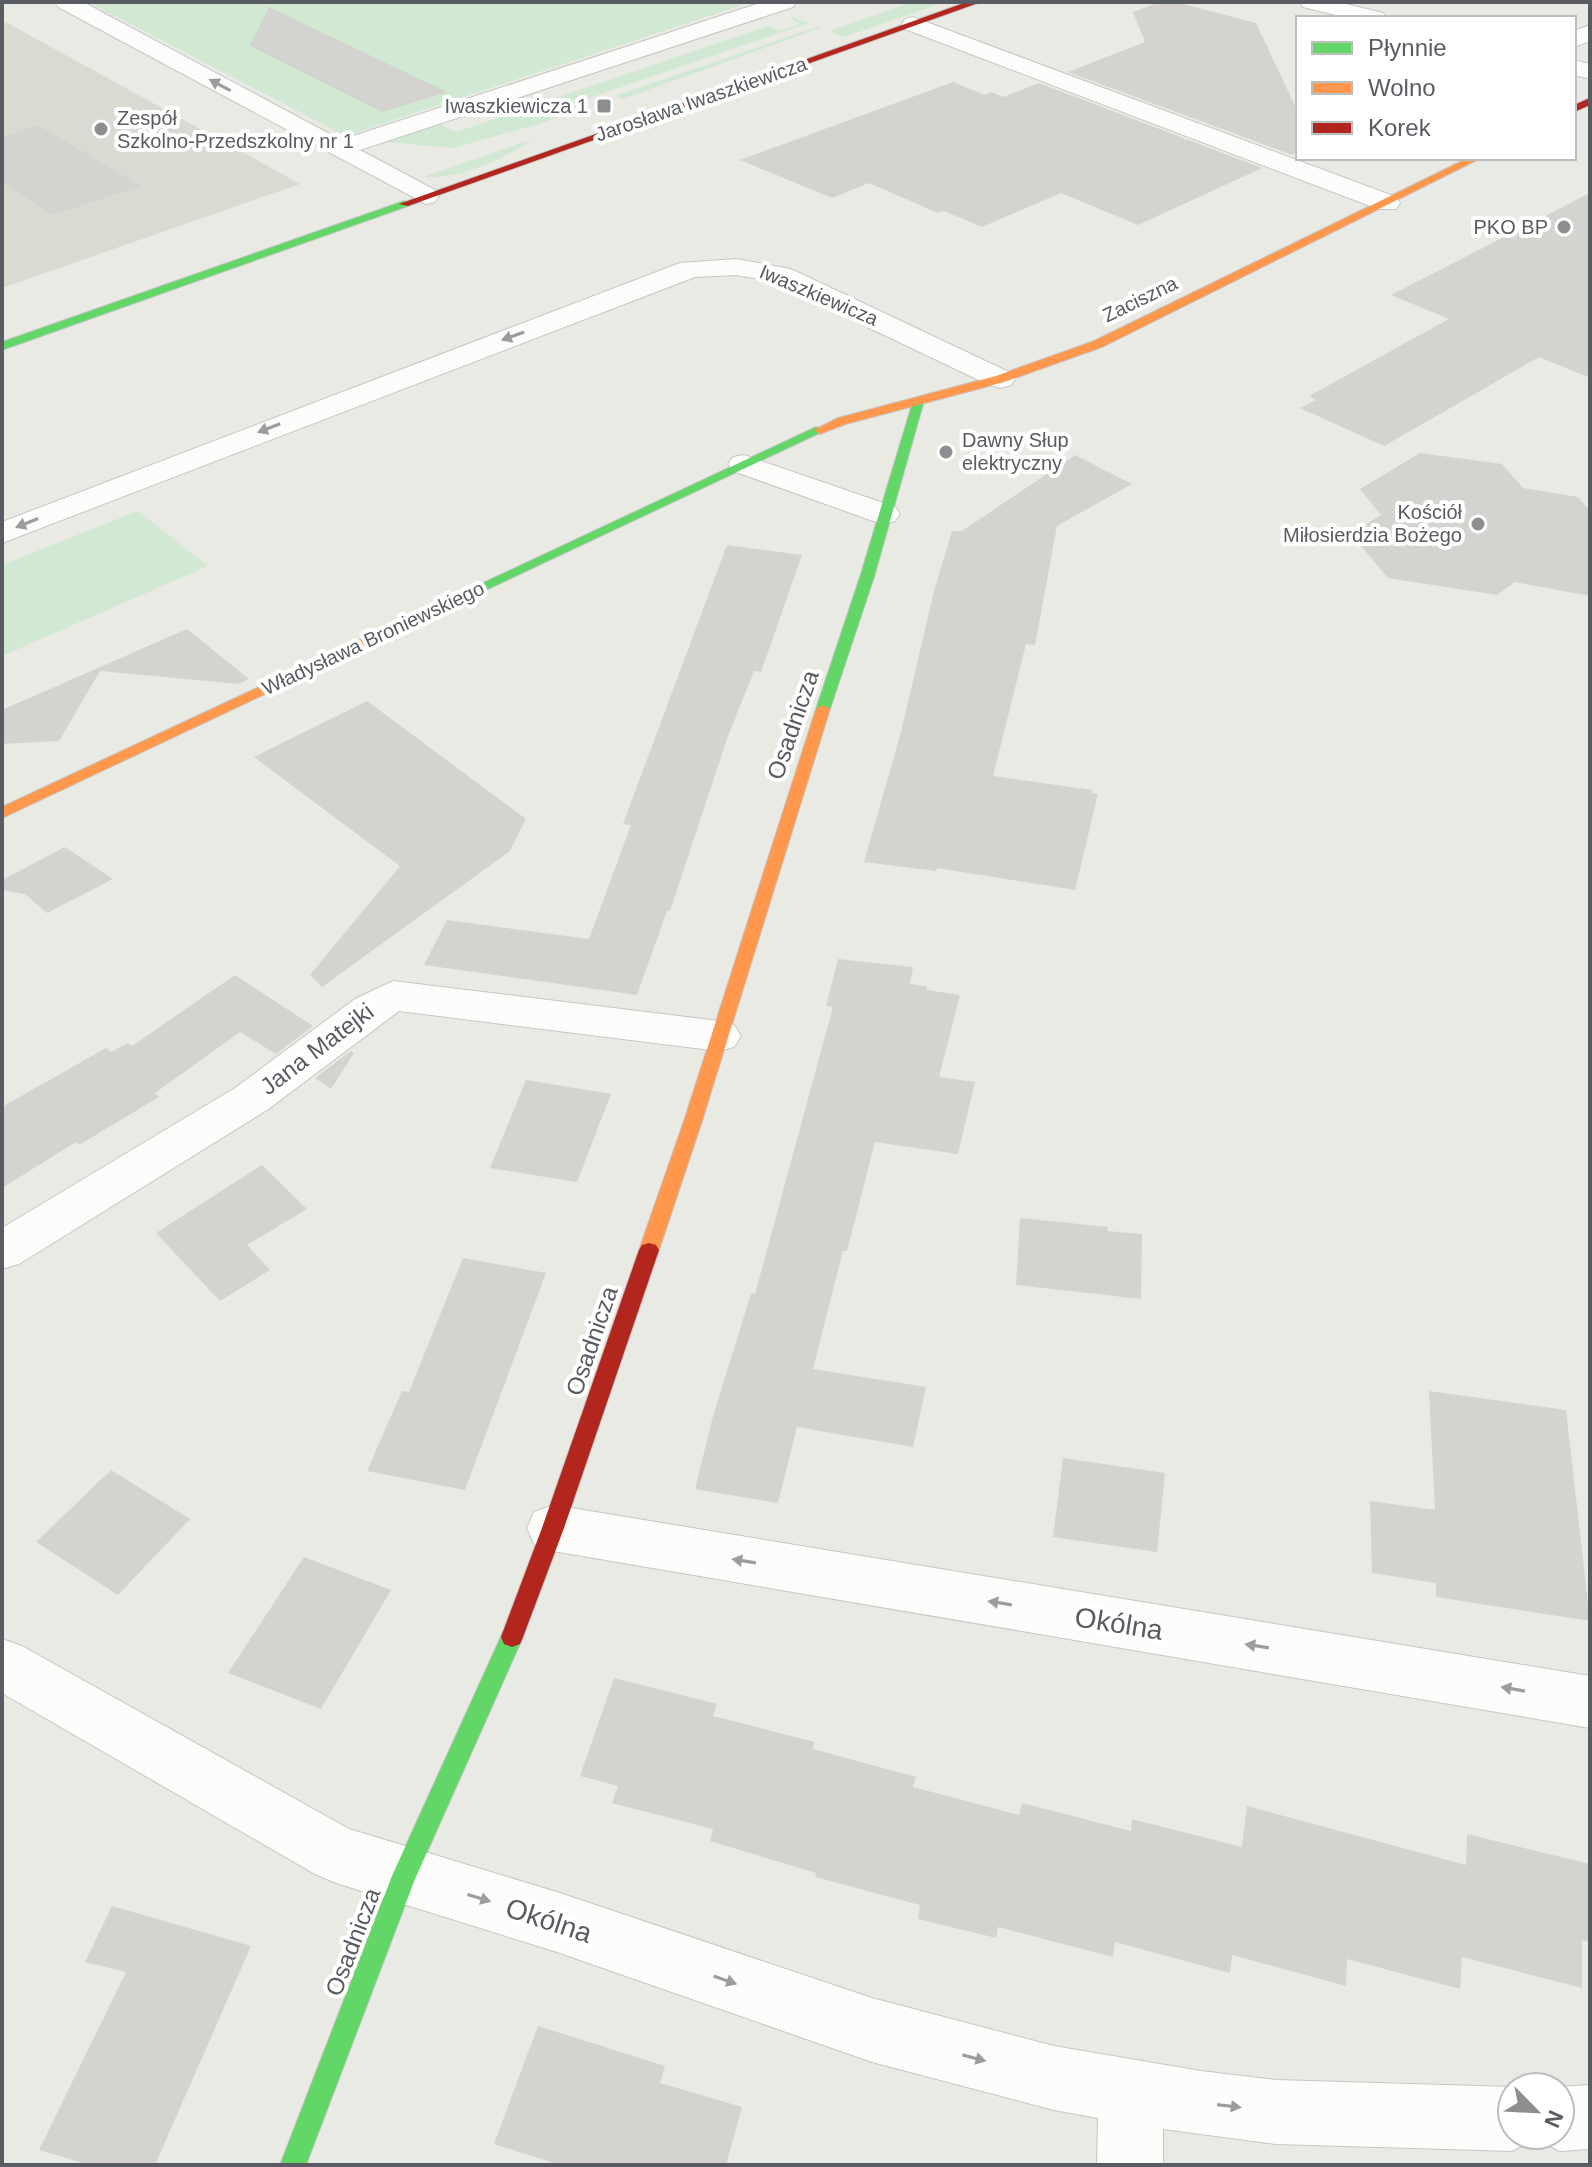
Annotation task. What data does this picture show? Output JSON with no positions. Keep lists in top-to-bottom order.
{
  "streets": {
    "street": [
      "Jarosława Iwaszkiewicza",
      "Iwaszkiewicza",
      "Zaciszna",
      "Władysława Broniewskiego",
      "Osadnicza",
      "Jana Matejki",
      "Okólna"
    ]
  },
  "crossings": [
    ["Iwaszkiewicza", "Zaciszna"],
    ["Zaciszna", "Władysława Broniewskiego"],
    ["Osadnicza", "Jana Matejki"],
    ["Osadnicza", "Okólna"]
  ],
  "places": {
    "transit": ["Iwaszkiewicza 1"],
    "other": [
      "Zespół Szkolno-Przedszkolny nr 1",
      "PKO BP",
      "Dawny Słup elektryczny",
      "Kościół Miłosierdzia Bożego"
    ]
  },
  "legend": ["Płynnie", "Wolno", "Korek"],
  "north": "bottom right"
}
